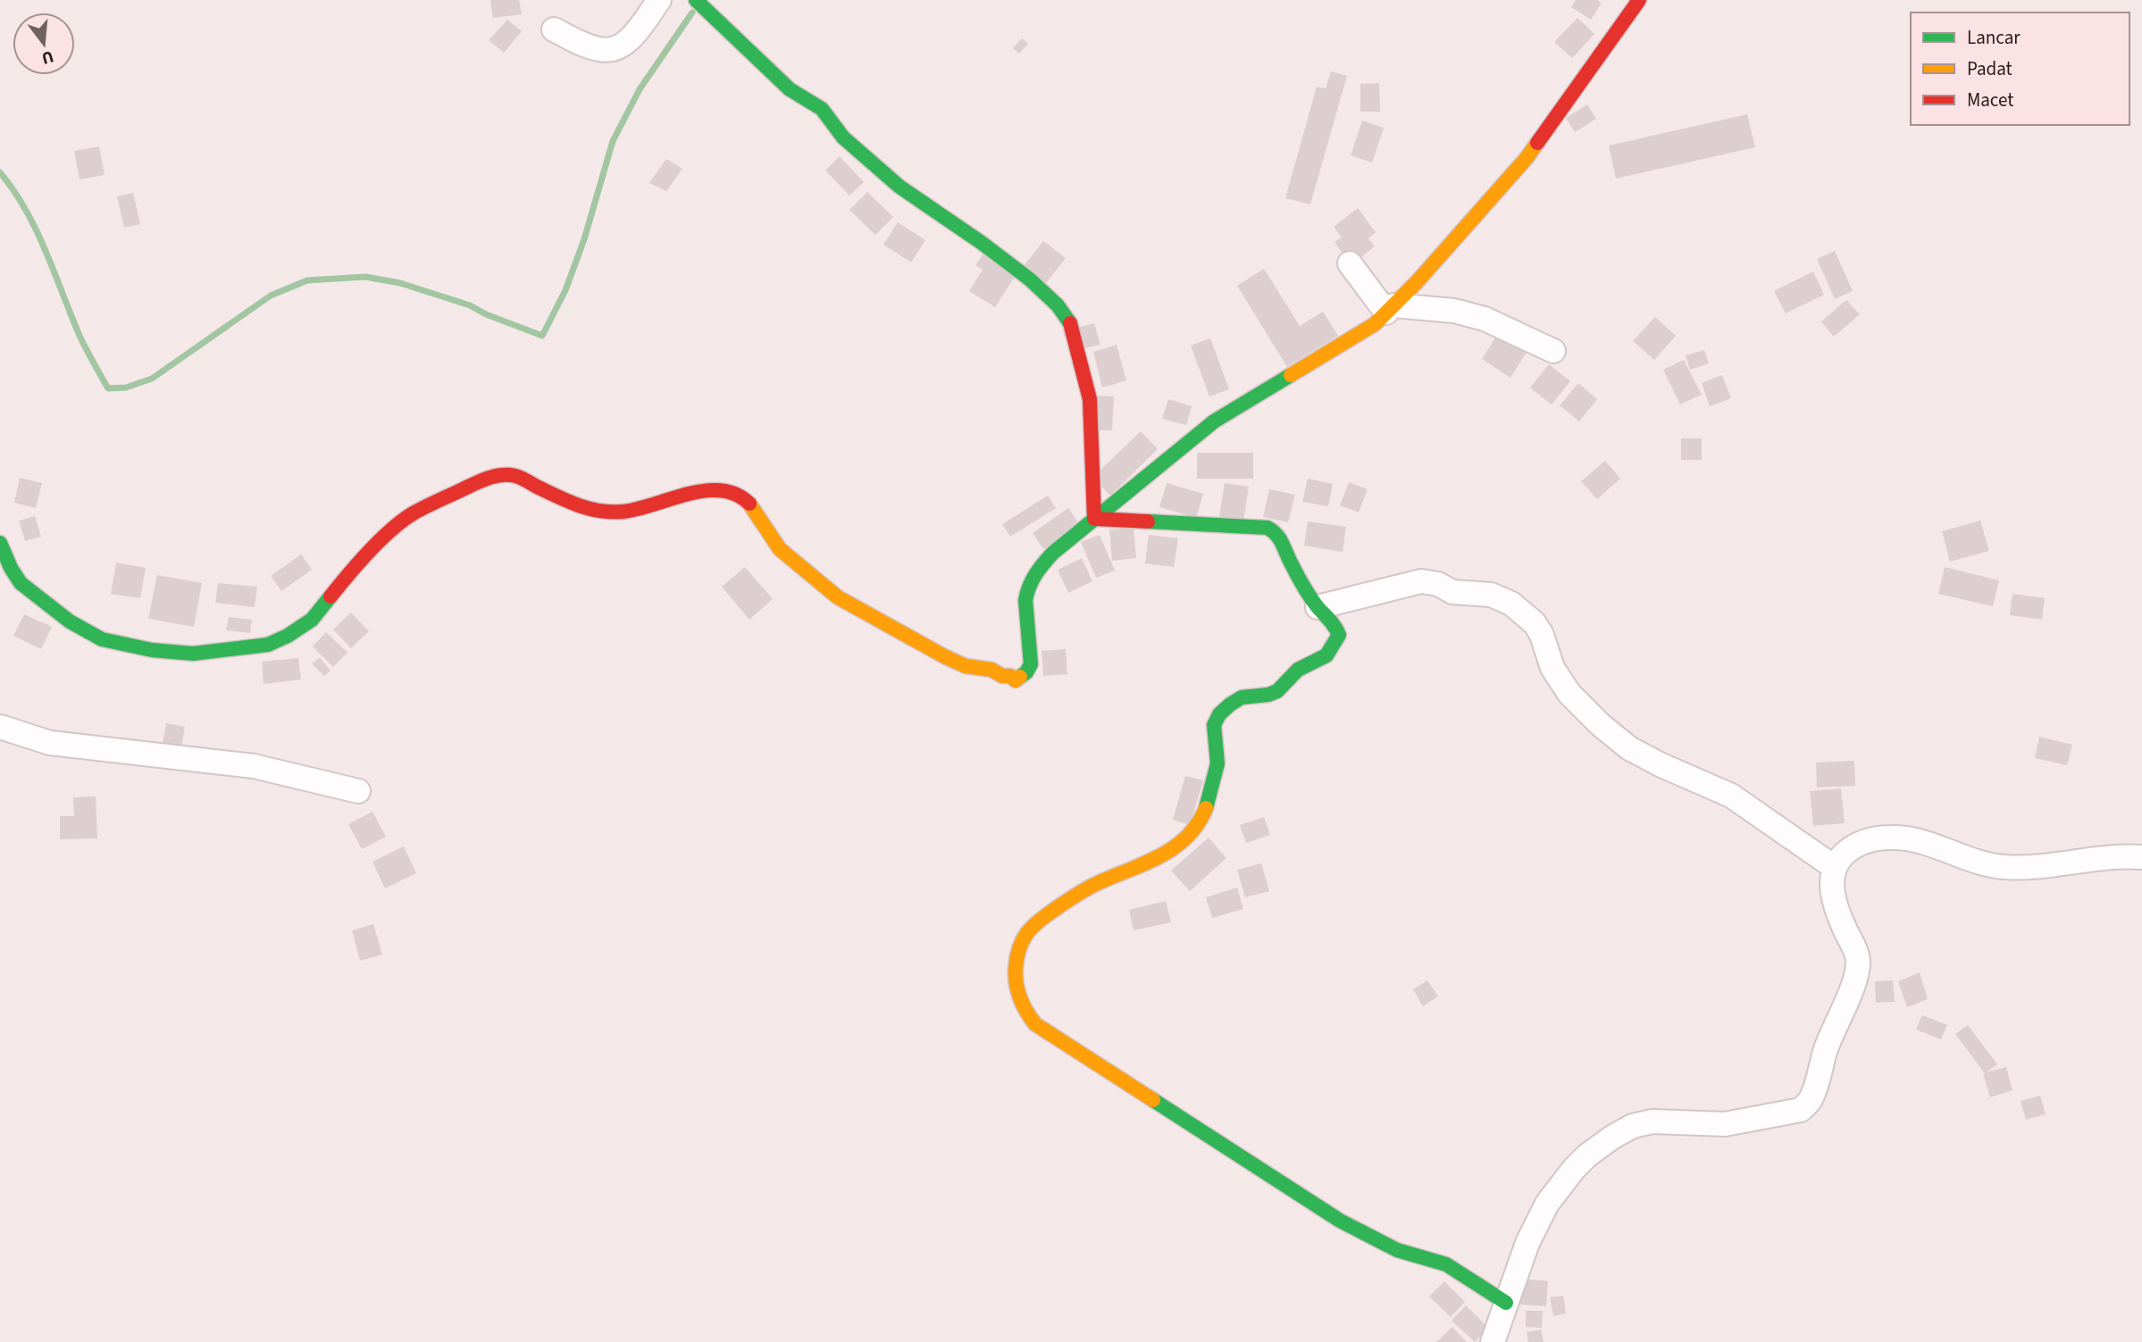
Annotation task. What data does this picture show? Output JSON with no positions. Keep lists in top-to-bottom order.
{
  "legend": ["Lancar", "Padat", "Macet"],
  "north": "bottom"
}
